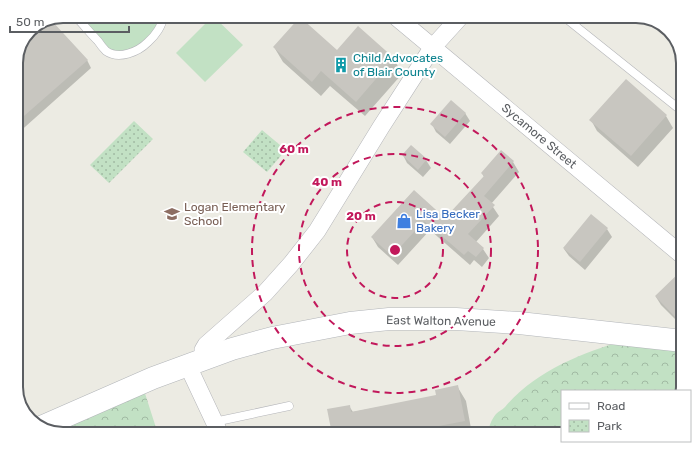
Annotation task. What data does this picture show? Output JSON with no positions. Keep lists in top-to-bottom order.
{
  "streets": {
    "main road": ["East Walton Avenue"],
    "street": ["Sycamore Street"]
  },
  "places": {
    "building": ["Child Advocates of Blair County"],
    "school or university": ["Logan Elementary School"],
    "shop": ["Lisa Becker Bakery"]
  },
  "legend": ["Road", "Park"],
  "scale_bar": "50 m",
  "rings": ["60 m", "40 m", "20 m"]
}
